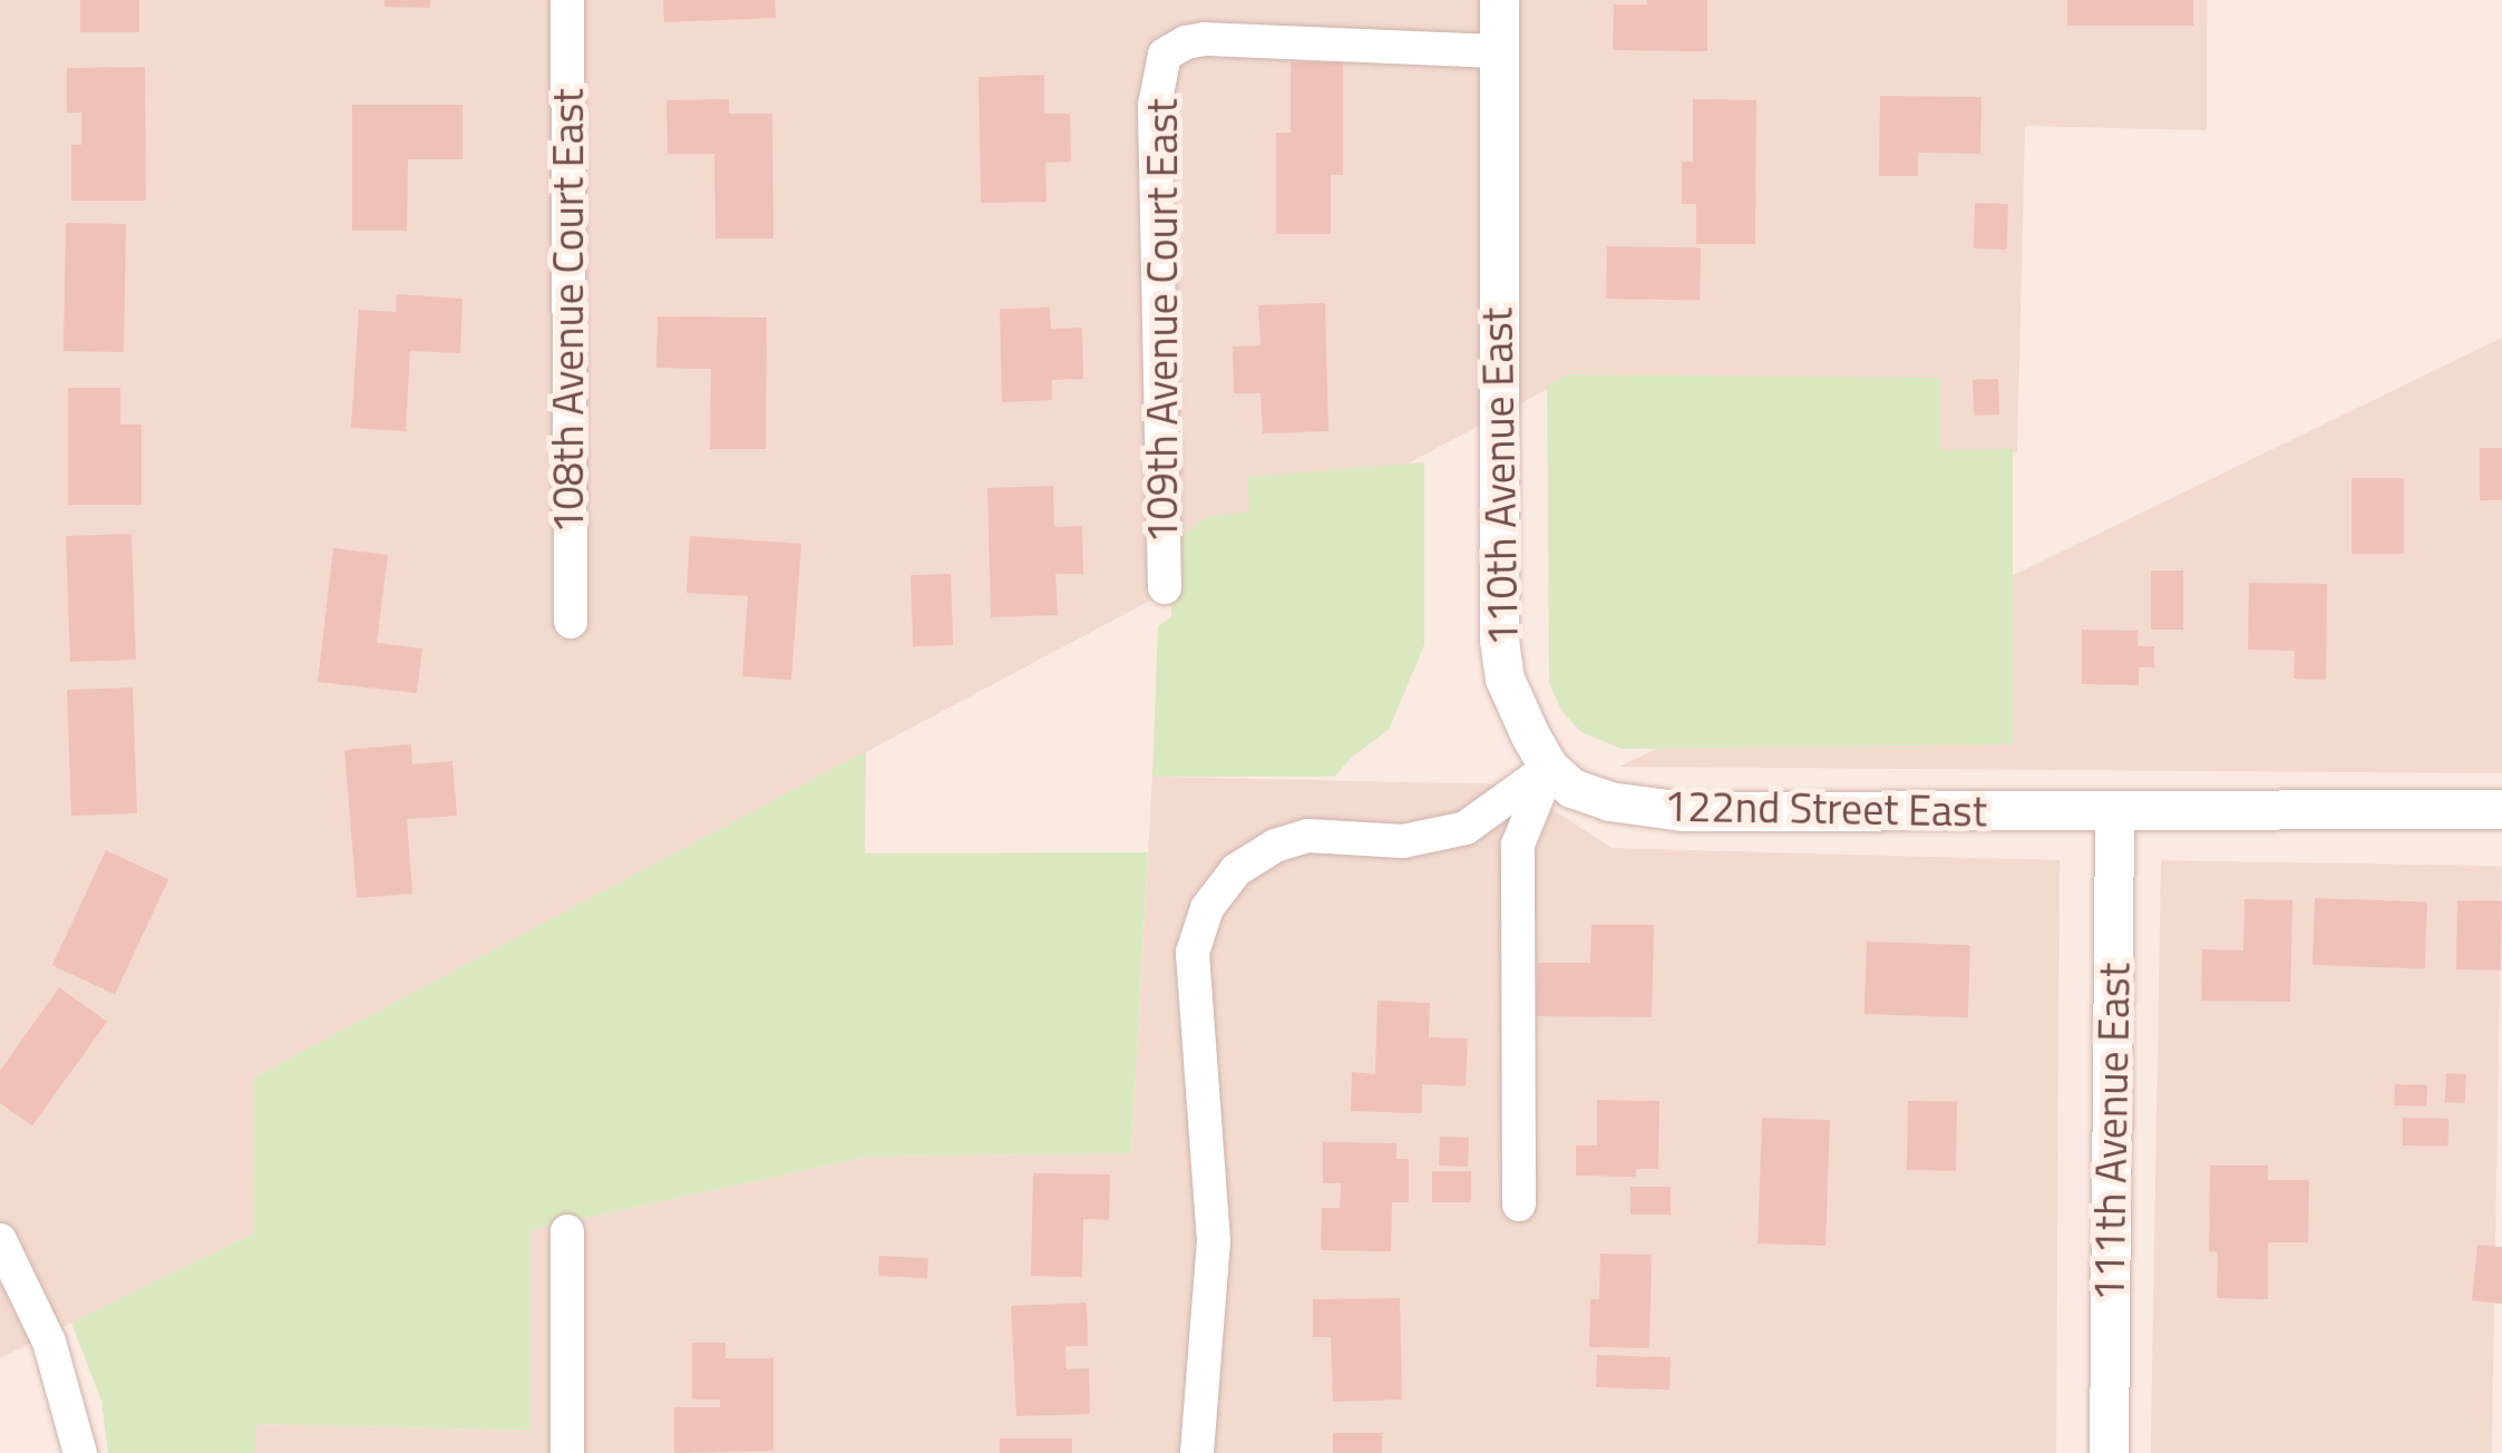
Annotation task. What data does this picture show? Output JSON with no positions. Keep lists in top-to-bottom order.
{
  "streets": {
    "street": [
      "108th Avenue Court East",
      "109th Avenue Court East",
      "110th Avenue East",
      "122nd Street East",
      "111th Avenue East"
    ]
  },
  "crossings": [
    ["109th Avenue Court East", "110th Avenue East"],
    ["110th Avenue East", "122nd Street East"],
    ["122nd Street East", "111th Avenue East"]
  ]
}
